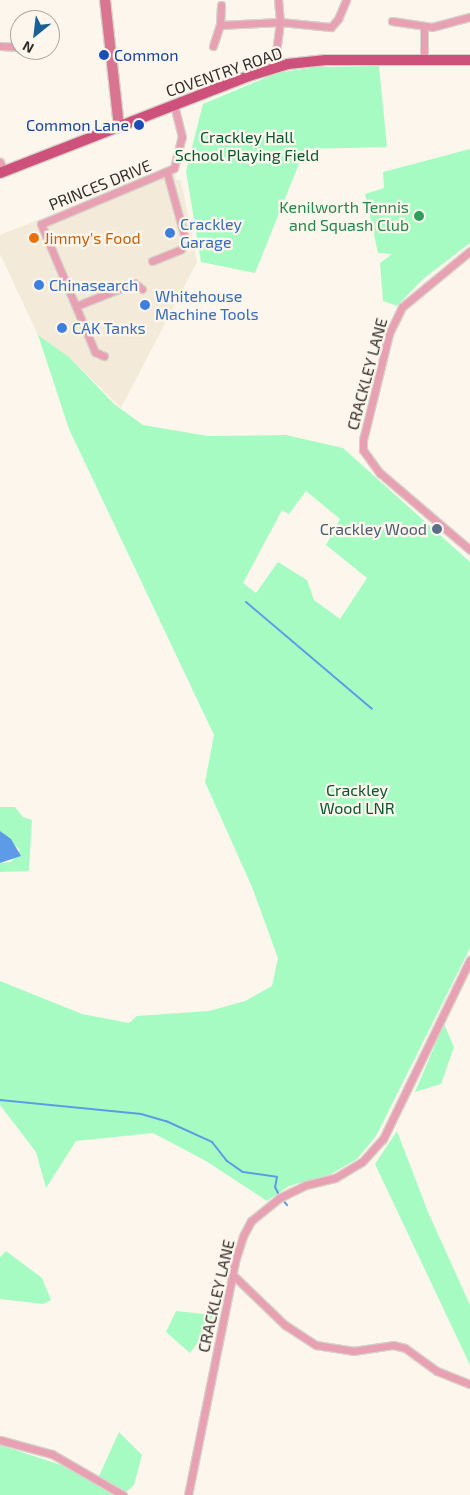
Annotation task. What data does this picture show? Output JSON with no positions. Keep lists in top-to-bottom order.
{
  "streets": {
    "main road": ["COVENTRY ROAD"],
    "street": ["PRINCES DRIVE", "CRACKLEY LANE"]
  },
  "crossings": [
    ["COVENTRY ROAD", "PRINCES DRIVE"]
  ],
  "parks": ["Crackley Hall School Playing Field", "Crackley Wood LNR"],
  "places": [
    "Common",
    "Common Lane",
    "Kenilworth Tennis and Squash Club",
    "Crackley Garage",
    "Jimmy's Food",
    "Chinasearch",
    "Whitehouse Machine Tools",
    "CAK Tanks",
    "Crackley Wood"
  ],
  "north": "bottom left"
}
